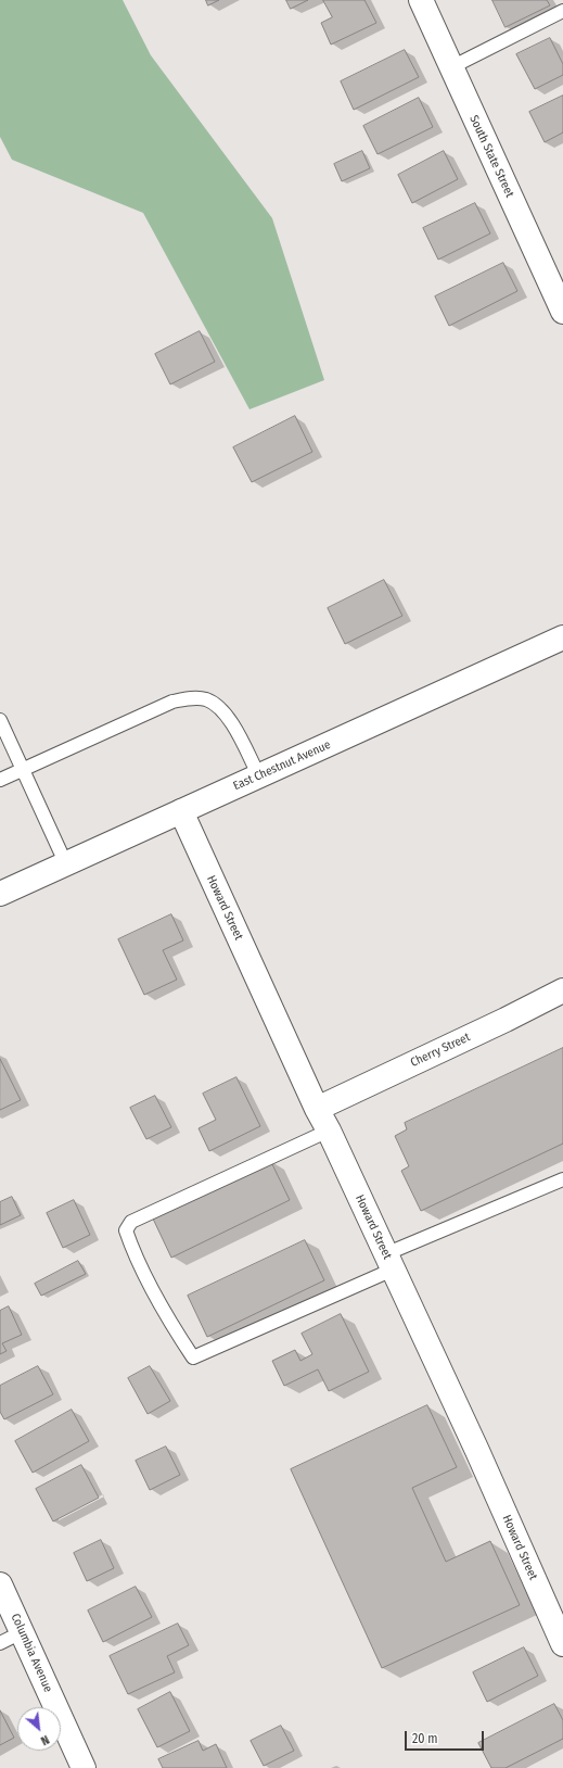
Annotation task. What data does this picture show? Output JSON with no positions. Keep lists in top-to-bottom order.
{
  "streets": {
    "street": [
      "South State Street",
      "East Chestnut Avenue",
      "Howard Street",
      "Cherry Street",
      "Columbia Avenue"
    ]
  },
  "crossings": [
    ["East Chestnut Avenue", "Howard Street"],
    ["Howard Street", "Cherry Street"]
  ],
  "scale_bar": "20 m",
  "north": "bottom right"
}
